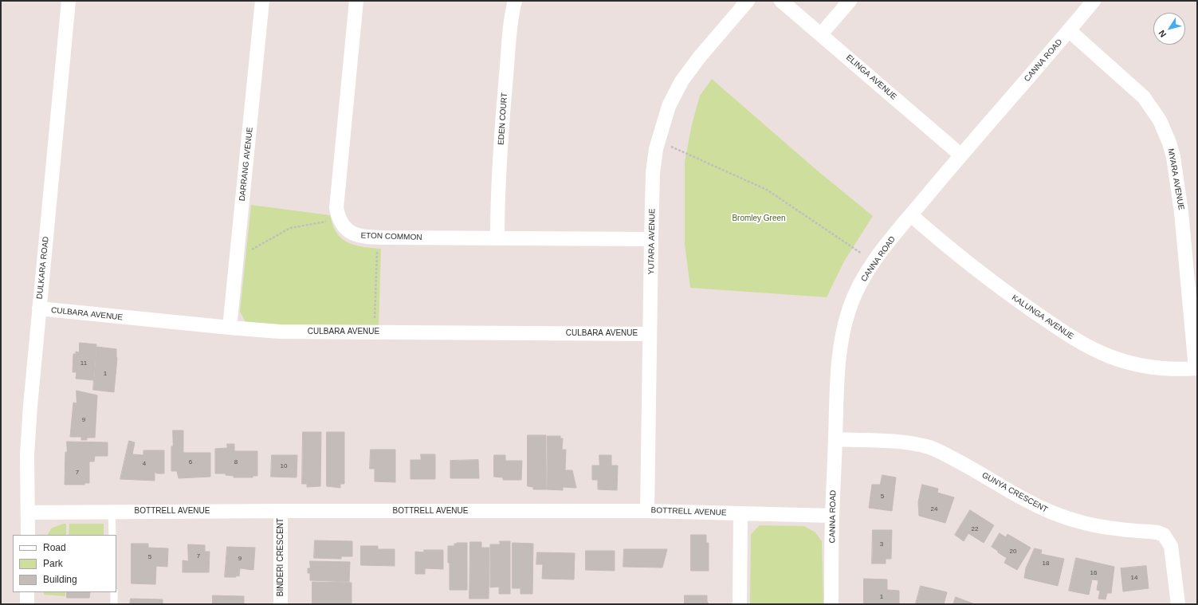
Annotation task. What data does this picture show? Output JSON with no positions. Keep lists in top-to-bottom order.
{
  "streets": {
    "street": [
      "CANNA ROAD",
      "ELINGA AVENUE",
      "EDEN COURT",
      "DARRANG AVENUE",
      "MYARA AVENUE",
      "ETON COMMON",
      "YUTARA AVENUE",
      "DULKARA ROAD",
      "CULBARA AVENUE",
      "KALUNGA AVENUE",
      "GUNYA CRESCENT",
      "BOTTRELL AVENUE",
      "BINDERI CRESCENT"
    ]
  },
  "crossings": [
    ["CANNA ROAD", "ELINGA AVENUE"],
    ["CANNA ROAD", "MYARA AVENUE"],
    ["CANNA ROAD", "KALUNGA AVENUE"],
    ["CANNA ROAD", "GUNYA CRESCENT"],
    ["CANNA ROAD", "BOTTRELL AVENUE"],
    ["EDEN COURT", "ETON COMMON"],
    ["DARRANG AVENUE", "CULBARA AVENUE"],
    ["MYARA AVENUE", "KALUNGA AVENUE"],
    ["ETON COMMON", "YUTARA AVENUE"],
    ["YUTARA AVENUE", "CULBARA AVENUE"],
    ["YUTARA AVENUE", "BOTTRELL AVENUE"],
    ["DULKARA ROAD", "CULBARA AVENUE"],
    ["DULKARA ROAD", "BOTTRELL AVENUE"],
    ["BOTTRELL AVENUE", "BINDERI CRESCENT"]
  ],
  "parks": ["Bromley Green"],
  "house_numbers": [
    "11",
    "1",
    "9",
    "6",
    "8",
    "4",
    "10",
    "7",
    "5",
    "24",
    "22",
    "3",
    "20",
    "7",
    "5",
    "9",
    "18",
    "16",
    "14",
    "1"
  ],
  "legend": ["Road", "Park", "Building"],
  "north": "bottom left"
}
